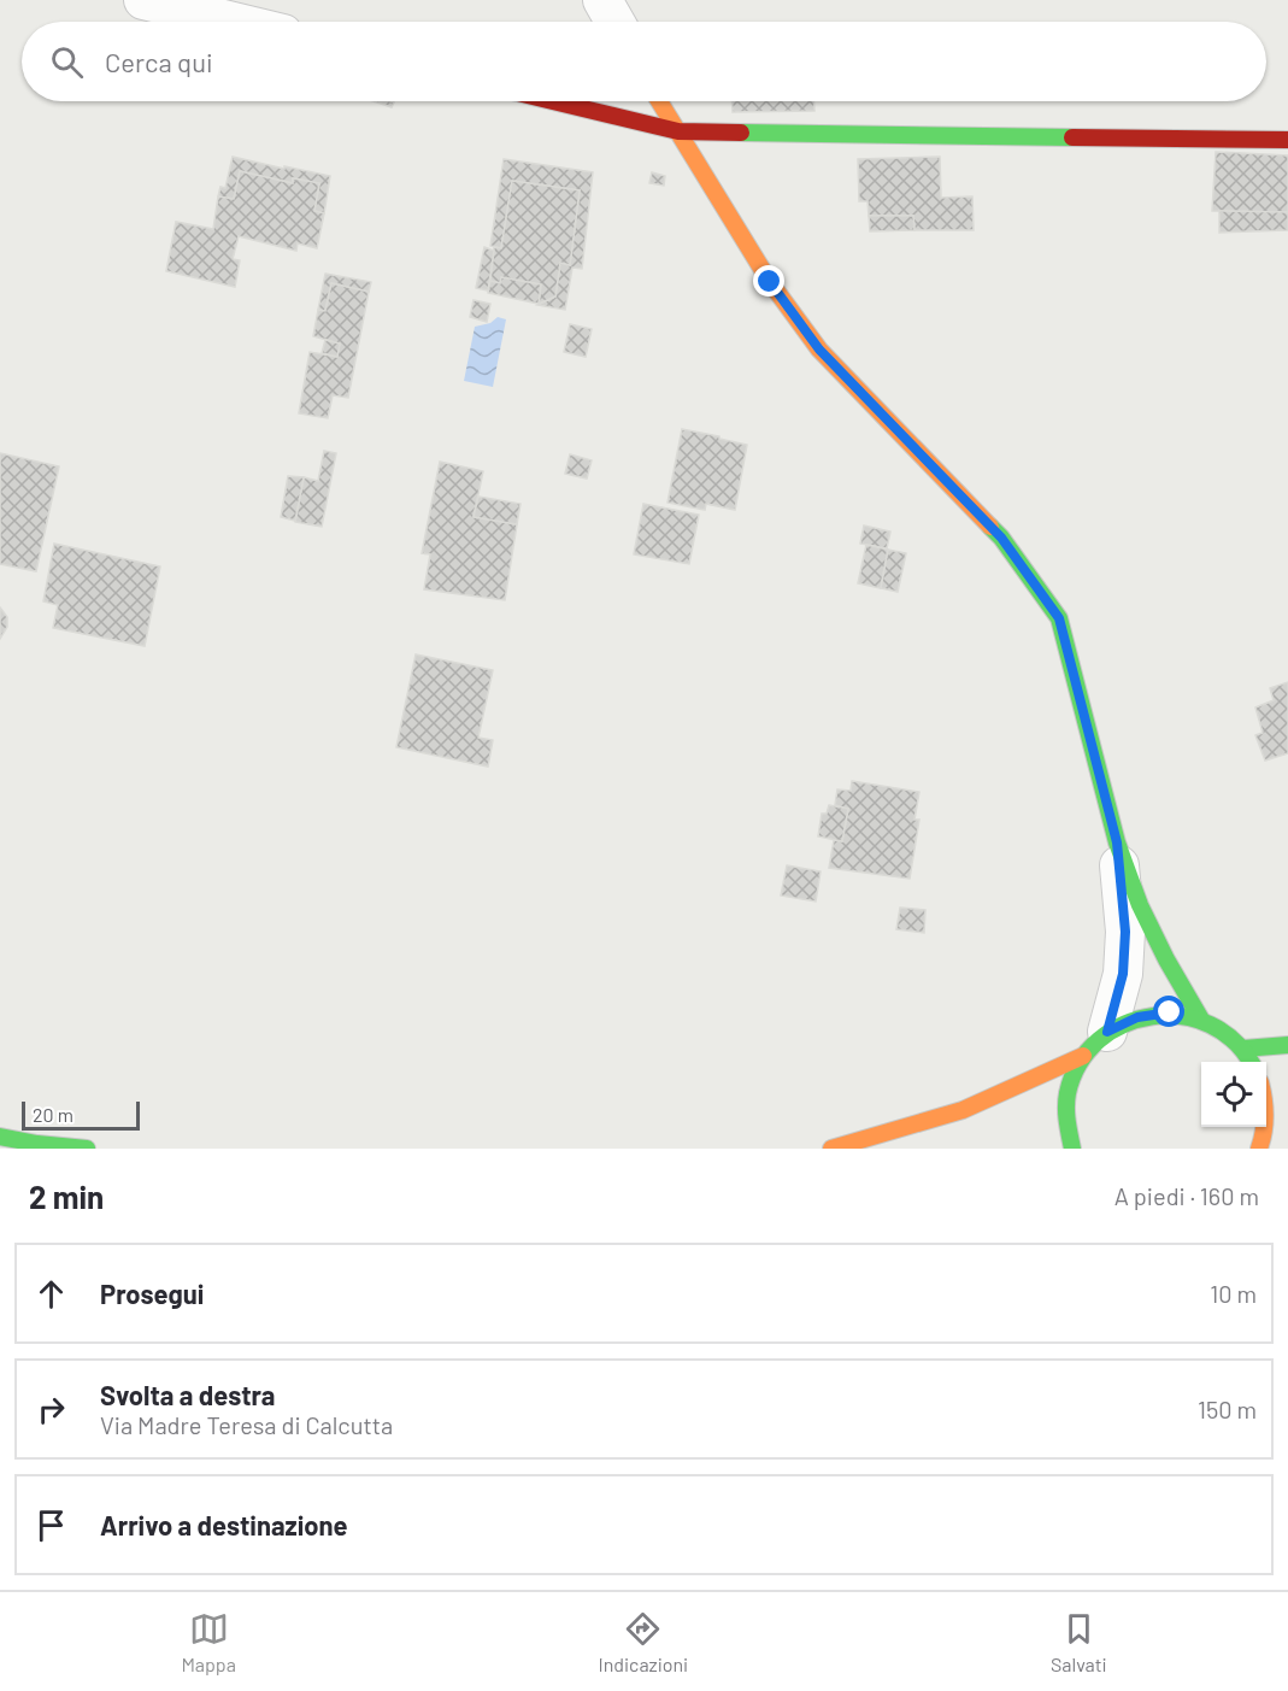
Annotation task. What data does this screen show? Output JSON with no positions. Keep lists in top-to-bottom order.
{
  "scale_bar": "20 m",
  "page": {
    "search": "Cerca qui",
    "scale": "20 m",
    "heading": ["2 min", "A piedi · 160 m"],
    "list": [
      ["Prosegui", "10 m"],
      ["Svolta a destra", "Via Madre Teresa di Calcutta", "150 m"],
      "Arrivo a destinazione"
    ],
    "nav": ["Mappa", "Indicazioni", "Salvati"]
  }
}
